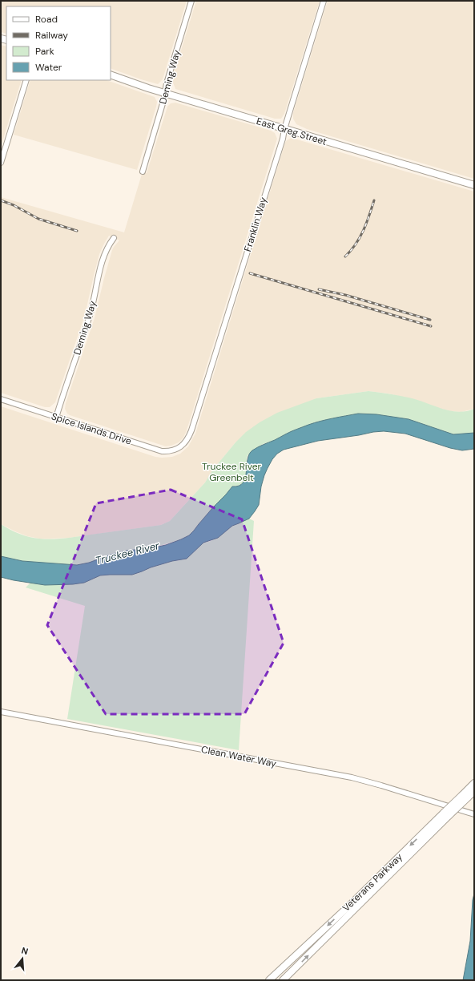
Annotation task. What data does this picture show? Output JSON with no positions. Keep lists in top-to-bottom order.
{
  "streets": {
    "main road": ["East Greg Street", "Veterans Parkway"],
    "street": [
      "Deming Way",
      "Franklin Way",
      "Spice Islands Drive",
      "Clean Water Way"
    ]
  },
  "crossings": [
    ["Deming Way", "East Greg Street"],
    ["Deming Way", "Spice Islands Drive"],
    ["East Greg Street", "Franklin Way"],
    ["Franklin Way", "Spice Islands Drive"]
  ],
  "water": ["Truckee River"],
  "parks": ["Truckee River Greenbelt"],
  "legend": [
    "Road",
    "Railway",
    "Park",
    "Water"
  ],
  "north": "top"
}
